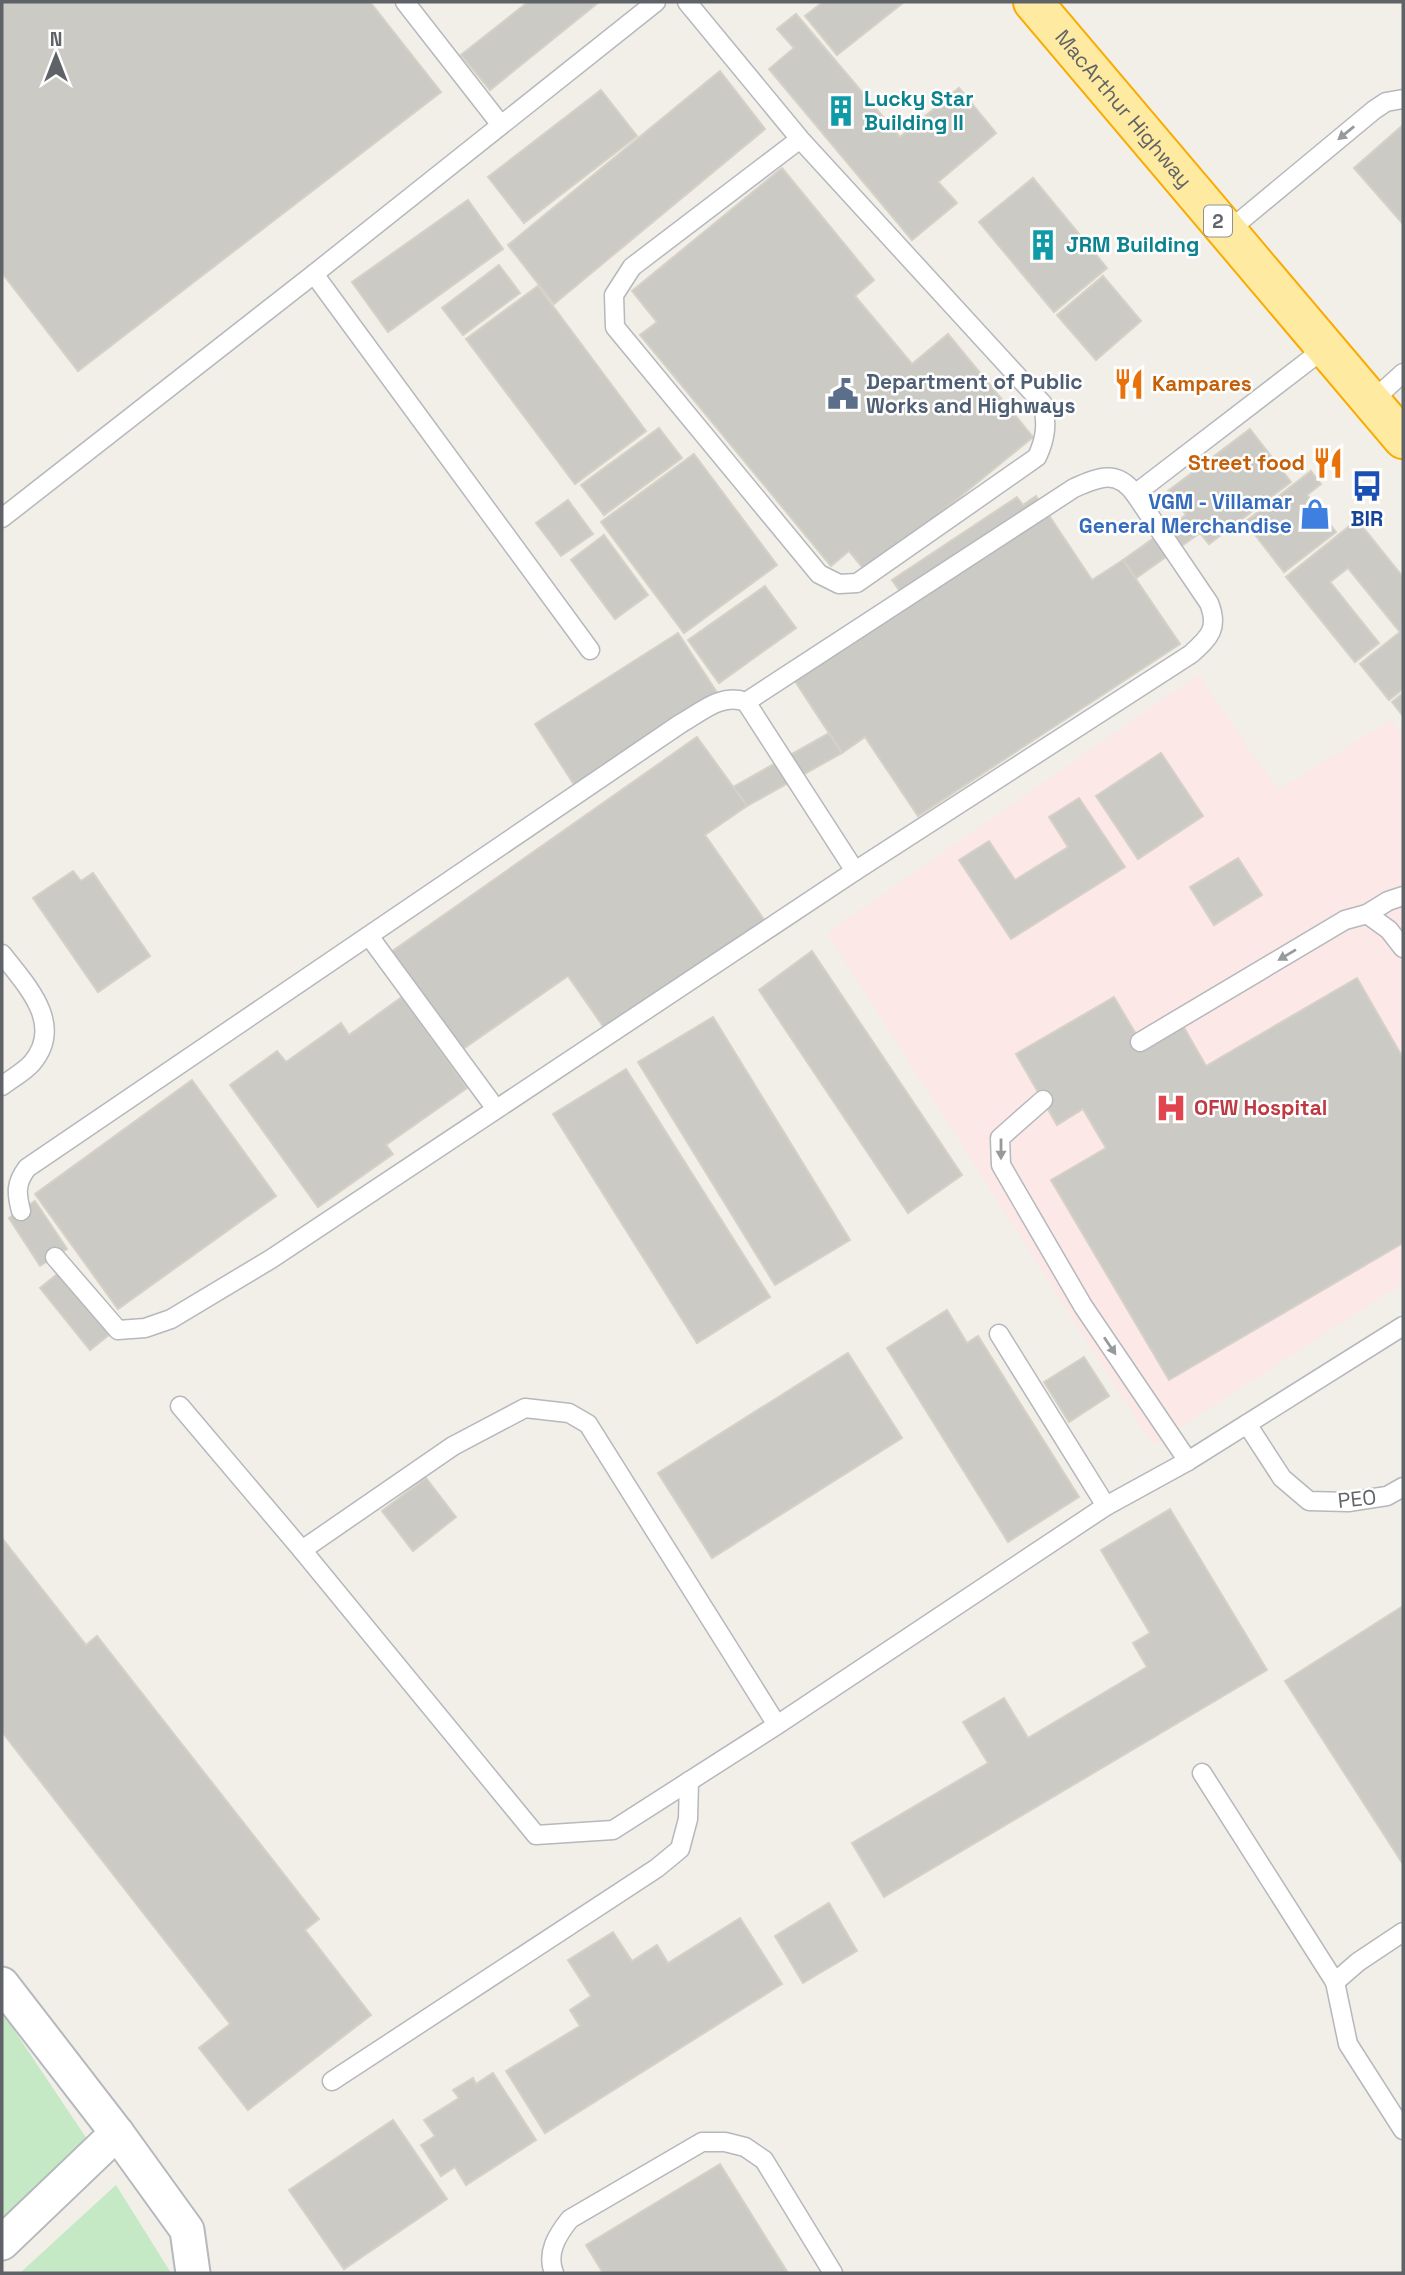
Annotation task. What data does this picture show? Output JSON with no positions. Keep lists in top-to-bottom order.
{
  "streets": {
    "highway": ["MacArthur Highway", "2"],
    "lane": ["PEO"]
  },
  "places": {
    "building": ["Lucky Star Building II", "JRM Building"],
    "restaurant": ["Kampares", "Street food"],
    "public building": ["Department of Public Works and Highways"],
    "bus stop": ["BIR"],
    "shop": ["VGM - Villamar General Merchandise"],
    "hospital": ["OFW Hospital"]
  },
  "north": "top"
}
